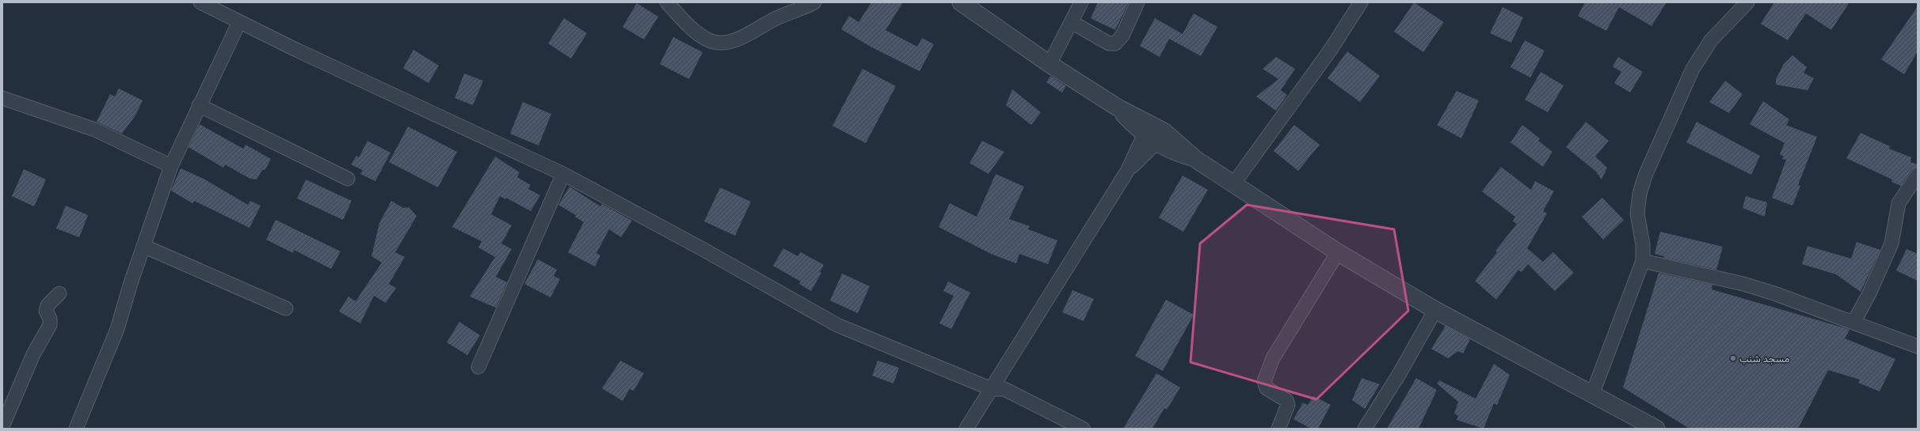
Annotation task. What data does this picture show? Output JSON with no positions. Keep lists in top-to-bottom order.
{
  "places": ["مسجد شنب"]
}
